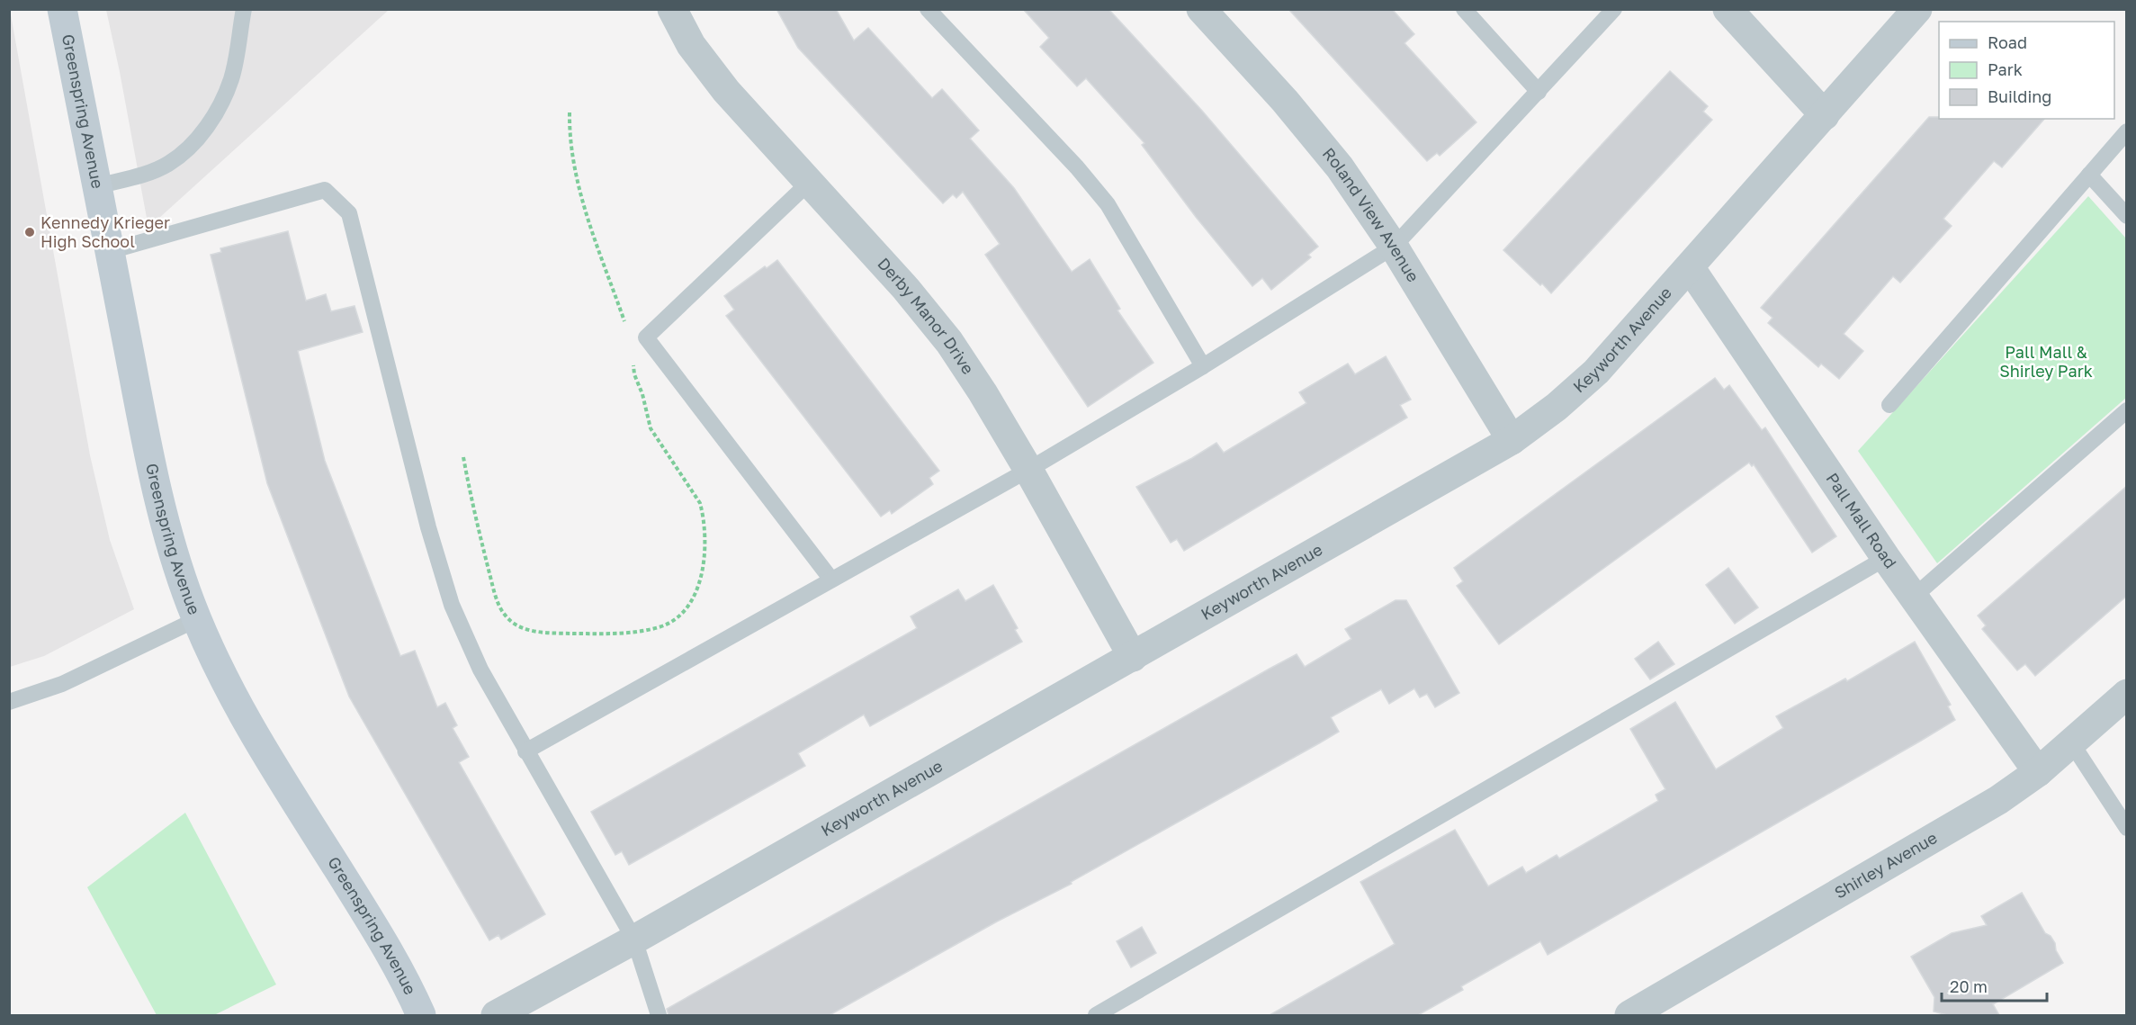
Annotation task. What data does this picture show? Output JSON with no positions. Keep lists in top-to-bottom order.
{
  "streets": {
    "main road": ["Greenspring Avenue"],
    "street": [
      "Roland View Avenue",
      "Derby Manor Drive",
      "Keyworth Avenue",
      "Pall Mall Road",
      "Shirley Avenue"
    ]
  },
  "crossings": [
    ["Roland View Avenue", "Keyworth Avenue"],
    ["Derby Manor Drive", "Keyworth Avenue"],
    ["Keyworth Avenue", "Pall Mall Road"],
    ["Pall Mall Road", "Shirley Avenue"]
  ],
  "parks": ["Pall Mall & Shirley Park"],
  "places": ["Kennedy Krieger High School"],
  "legend": ["Road", "Park", "Building"],
  "scale_bar": "20 m"
}
